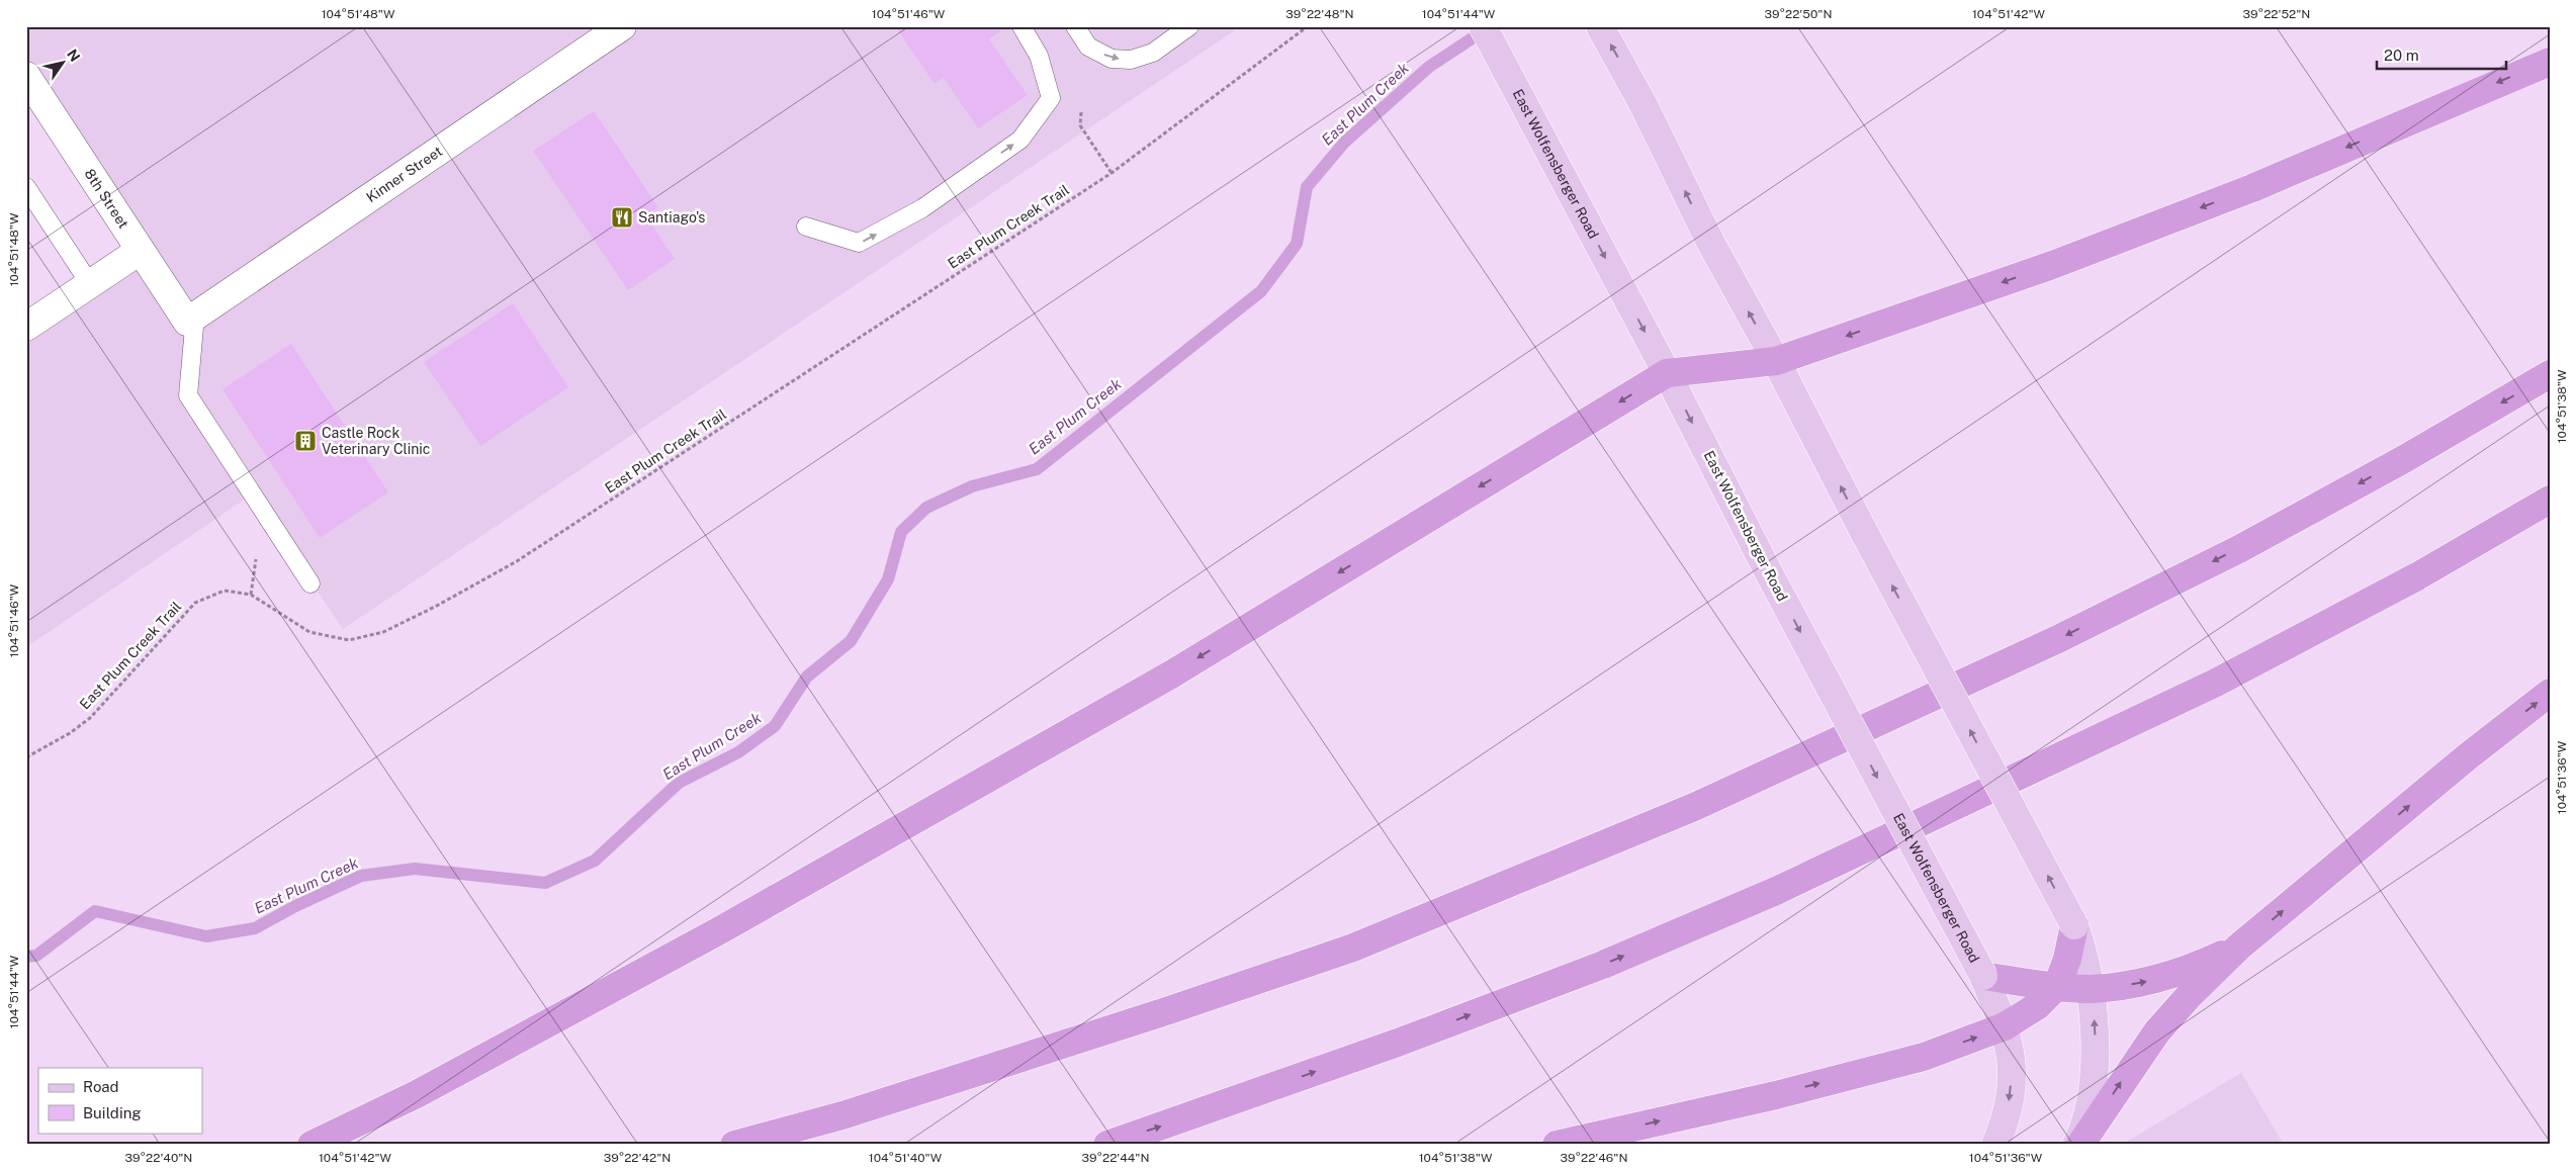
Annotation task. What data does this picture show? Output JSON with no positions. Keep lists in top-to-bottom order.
{
  "streets": {
    "main road": ["East Wolfensberger Road"],
    "street": ["Kinner Street", "8th Street"],
    "path": ["East Plum Creek Trail"]
  },
  "crossings": [
    ["Kinner Street", "8th Street"]
  ],
  "water": ["East Plum Creek"],
  "places": {
    "restaurant": ["Santiago's"],
    "building": ["Castle Rock Veterinary Clinic"]
  },
  "legend": ["Road", "Building"],
  "scale_bar": "20 m",
  "north": "top right",
  "coordinates": [
    "104°51'48\"W",
    "104°51'46\"W",
    "39°22'48\"N",
    "104°51'44\"W",
    "39°22'50\"N",
    "104°51'42\"W",
    "39°22'52\"N",
    "104°51'38\"W",
    "104°51'36\"W",
    "39°22'40\"N",
    "39°22'42\"N",
    "104°51'40\"W",
    "39°22'44\"N",
    "39°22'46\"N"
  ]
}
